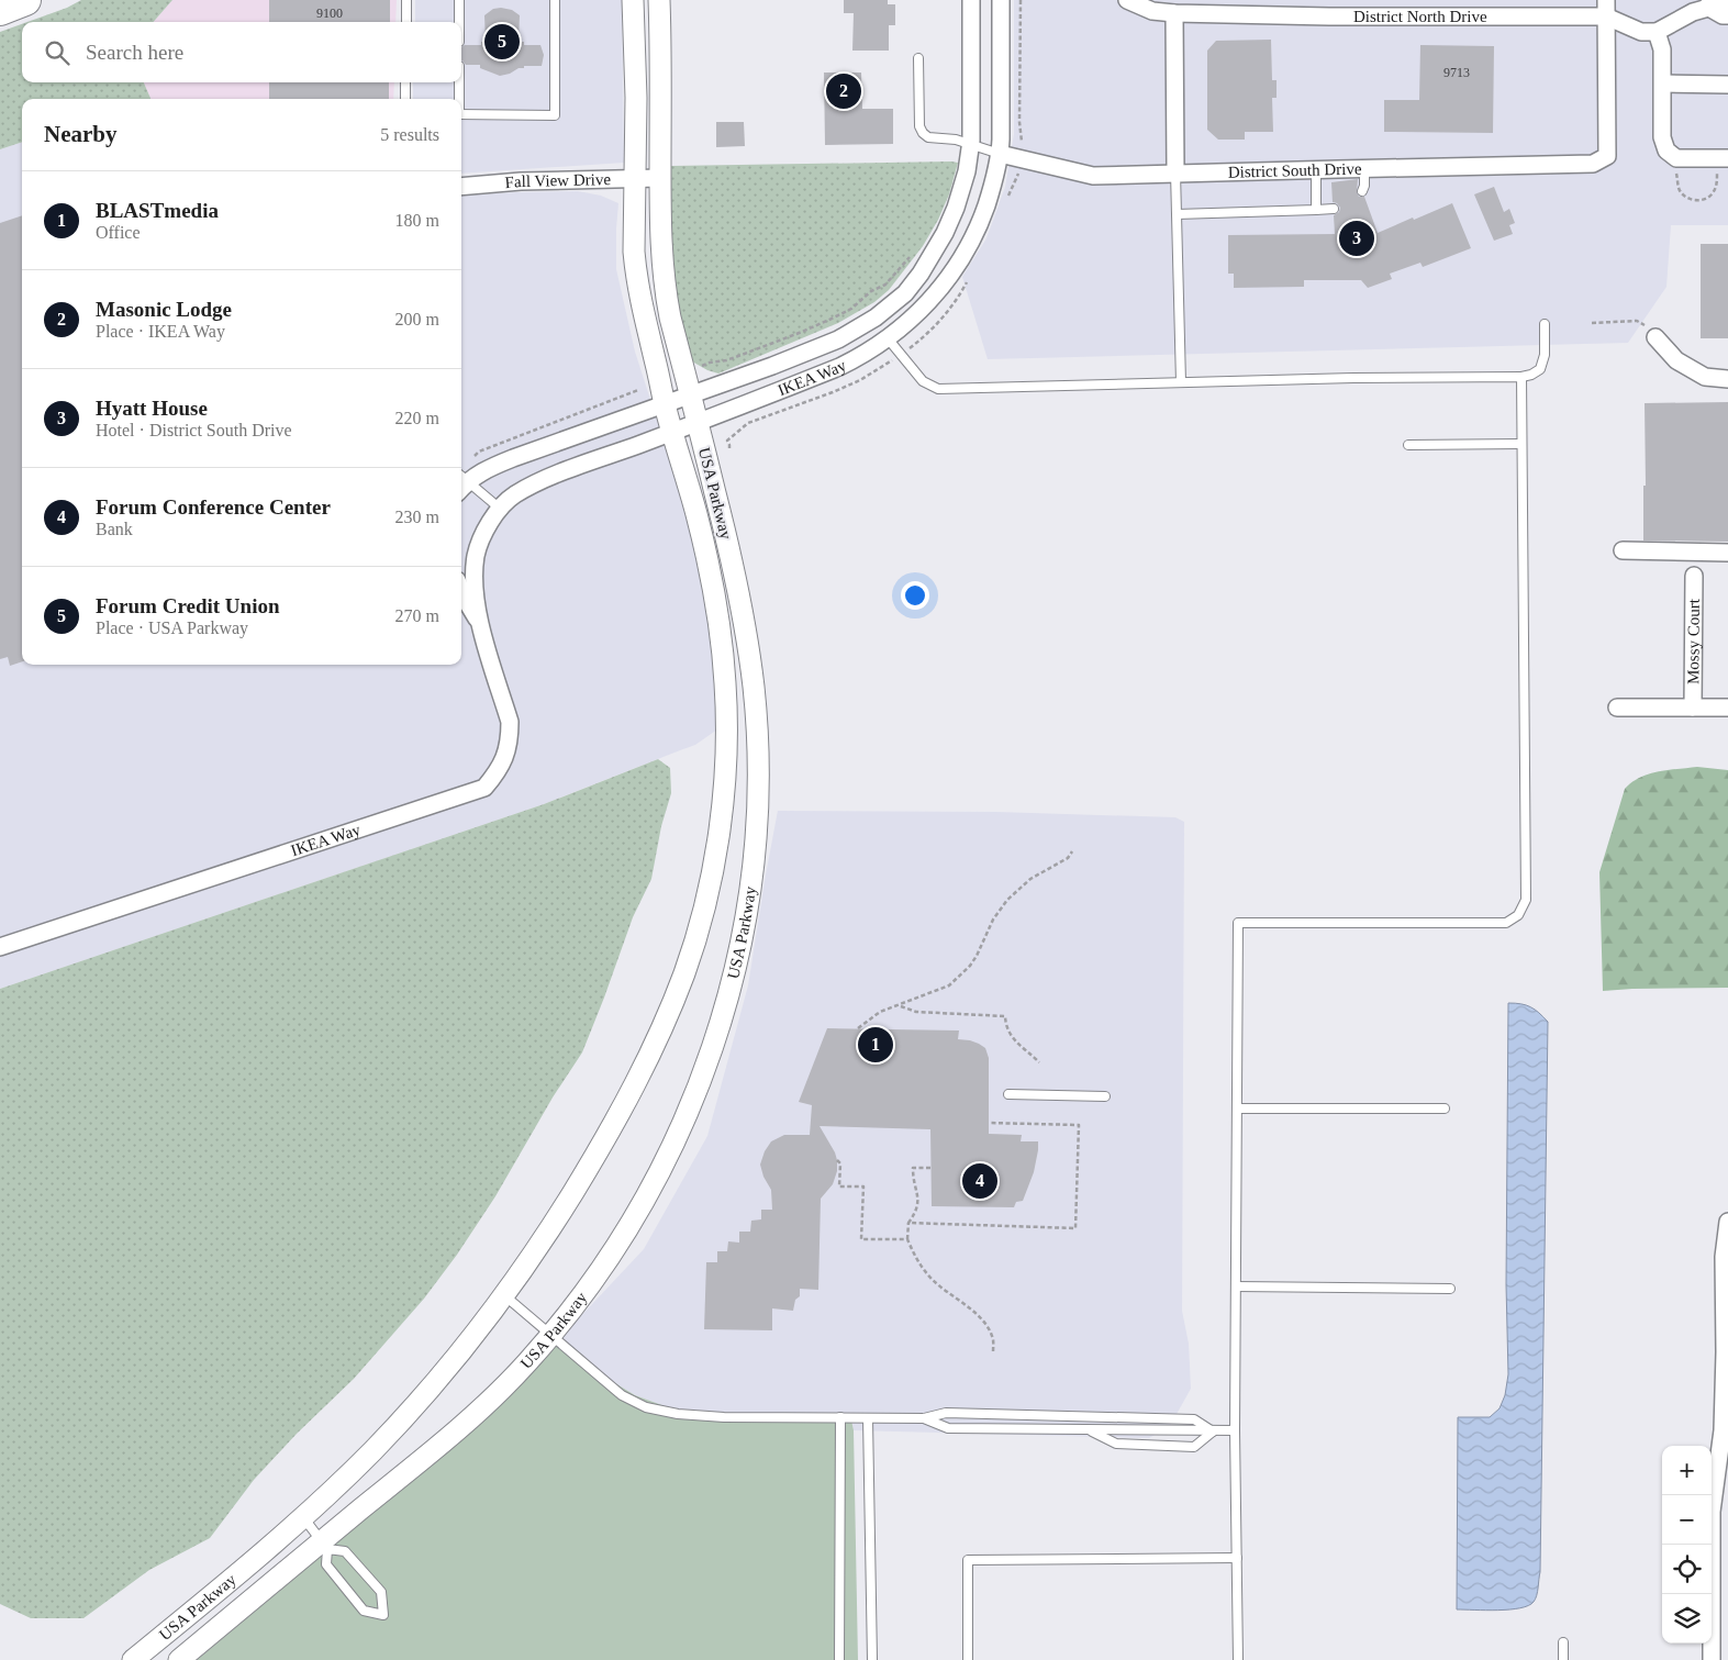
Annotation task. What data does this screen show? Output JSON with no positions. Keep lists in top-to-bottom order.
{
  "streets": {
    "street": [
      "District North Drive",
      "District South Drive",
      "Fall View Drive",
      "IKEA Way",
      "USA Parkway",
      "Mossy Court"
    ]
  },
  "crossings": [
    ["District North Drive", "District South Drive"],
    ["District South Drive", "IKEA Way"],
    ["Fall View Drive", "USA Parkway"],
    ["IKEA Way", "USA Parkway"]
  ],
  "house_numbers": ["9100", "9713"],
  "page": {
    "pins": [
      "5",
      "2",
      "3",
      "1",
      "4"
    ],
    "search": "Search here",
    "heading": ["Nearby", "5 results"],
    "list": [
      {
        "mark": "1",
        "name": "BLASTmedia",
        "note": "Office",
        "value": "180 m"
      },
      {
        "mark": "2",
        "name": "Masonic Lodge",
        "note": "Place · IKEA Way",
        "value": "200 m"
      },
      {
        "mark": "3",
        "name": "Hyatt House",
        "note": "Hotel · District South Drive",
        "value": "220 m"
      },
      {
        "mark": "4",
        "name": "Forum Conference Center",
        "note": "Bank",
        "value": "230 m"
      },
      {
        "mark": "5",
        "name": "Forum Credit Union",
        "note": "Place · USA Parkway",
        "value": "270 m"
      }
    ],
    "map_buttons": ["+", "−"]
  }
}
